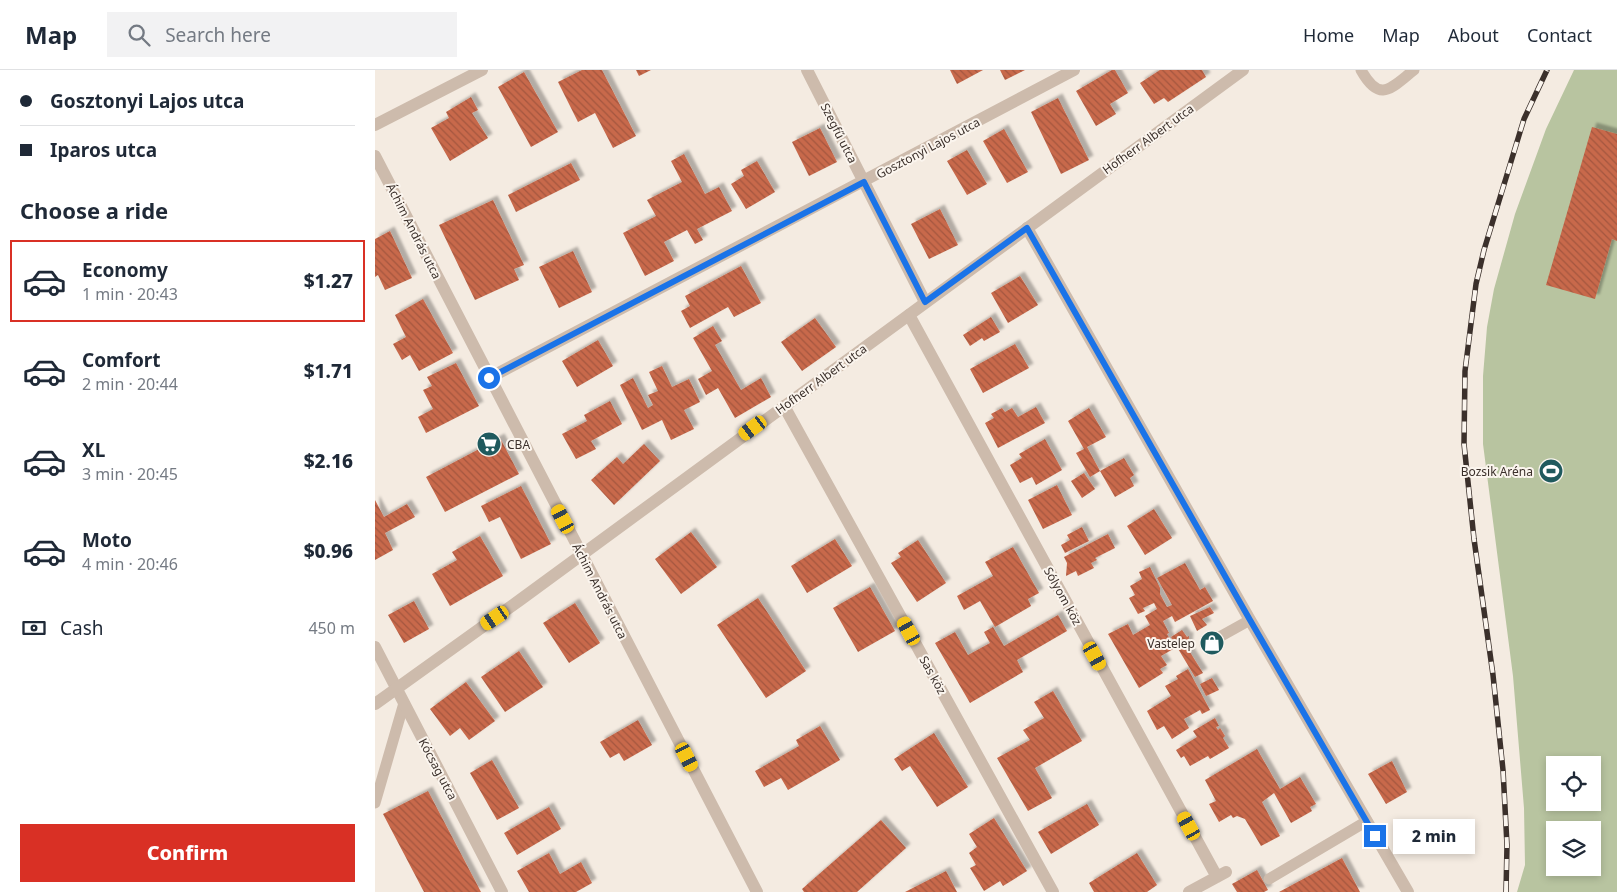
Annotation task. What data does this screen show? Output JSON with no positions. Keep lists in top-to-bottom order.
{
  "streets": {
    "street": [
      "Szegfű utca",
      "Hofherr Albert utca",
      "Gosztonyi Lajos utca",
      "Áchim András utca",
      "Sólyom köz",
      "Sas köz",
      "Kócsag utca"
    ]
  },
  "crossings": [
    ["Szegfű utca", "Hofherr Albert utca"],
    ["Szegfű utca", "Gosztonyi Lajos utca"],
    ["Hofherr Albert utca", "Áchim András utca"],
    ["Hofherr Albert utca", "Sólyom köz"],
    ["Hofherr Albert utca", "Sas köz"],
    ["Hofherr Albert utca", "Kócsag utca"],
    ["Gosztonyi Lajos utca", "Áchim András utca"]
  ],
  "places": {
    "supermarket": ["CBA"],
    "sports": ["Bozsik Aréna"],
    "shop": ["Vastelep"]
  },
  "page": {
    "header": "Map",
    "search": "Search here",
    "nav": [
      "Home",
      "Map",
      "About",
      "Contact"
    ],
    "banner": ["Gosztonyi Lajos utca", "Iparos utca"],
    "heading": "Choose a ride",
    "list": [
      {
        "name": "Economy",
        "note": "1 min · 20:43",
        "value": "$1.27"
      },
      {
        "name": "Comfort",
        "note": "2 min · 20:44",
        "value": "$1.71"
      },
      {
        "name": "XL",
        "note": "3 min · 20:45",
        "value": "$2.16"
      },
      {
        "name": "Moto",
        "note": "4 min · 20:46",
        "value": "$0.96"
      }
    ],
    "pay": ["Cash", "450 m"],
    "buttons": "Confirm",
    "bubble": "2 min"
  }
}
